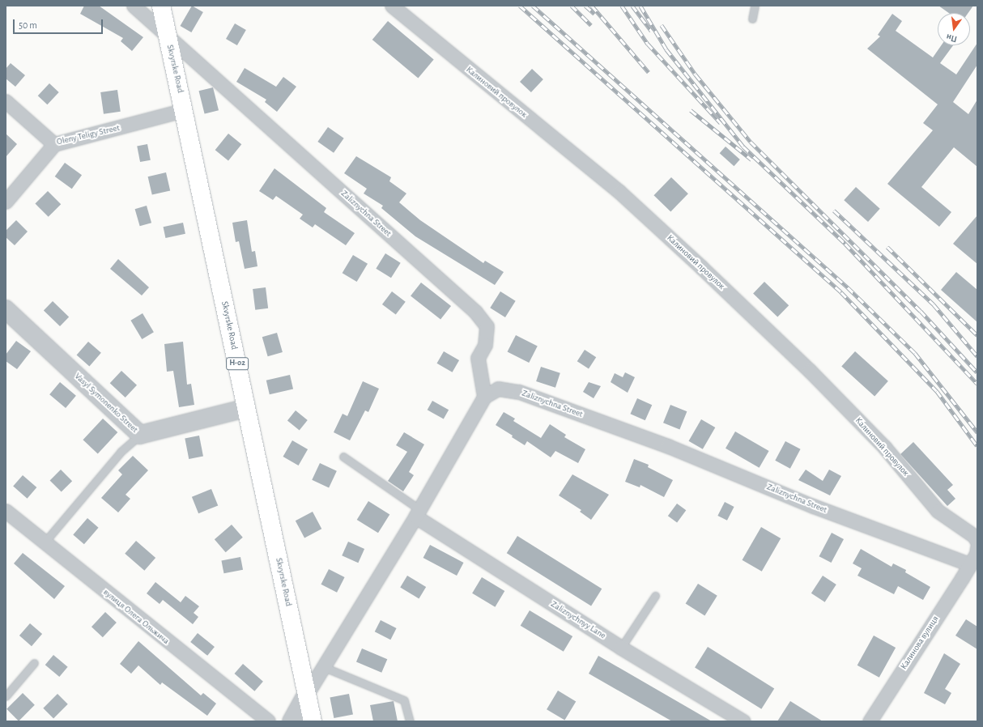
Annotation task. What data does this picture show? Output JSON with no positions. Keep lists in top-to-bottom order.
{
  "streets": {
    "main road": ["Skvyrske Road", "Н-02"],
    "street": [
      "Калиновий провулок",
      "Oleny Teligy Street",
      "Zaliznychna Street",
      "Vasyl Symonenko Street",
      "вулиця Олега Ольжича",
      "Zaliznychnyy Lane",
      "Калинова вулиця"
    ]
  },
  "crossings": [
    ["Skvyrske Road", "Oleny Teligy Street"],
    ["Skvyrske Road", "Zaliznychna Street"],
    ["Skvyrske Road", "Vasyl Symonenko Street"],
    ["Zaliznychna Street", "Калинова вулиця"]
  ],
  "scale_bar": "50 m",
  "north": "bottom"
}
